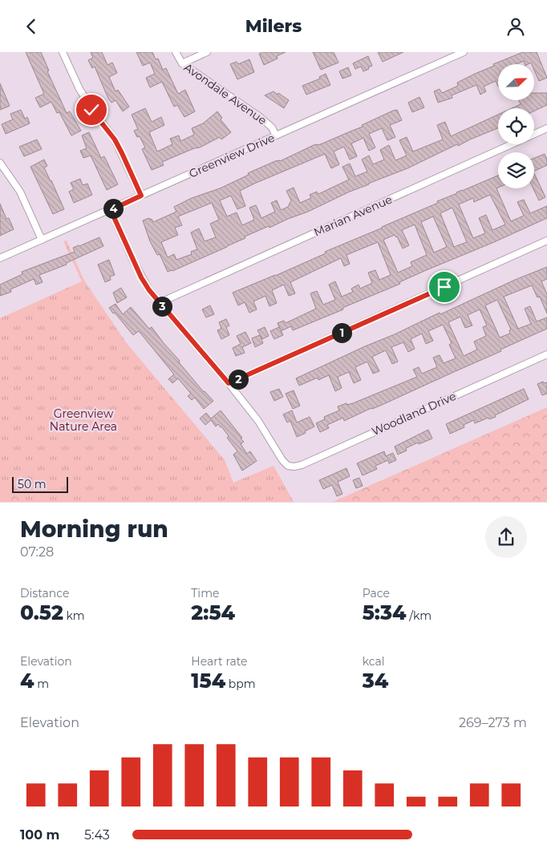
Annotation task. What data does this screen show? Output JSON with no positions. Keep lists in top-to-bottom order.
{
  "streets": {
    "street": [
      "Avondale Avenue",
      "Greenview Drive",
      "Marian Avenue",
      "Woodland Drive"
    ]
  },
  "crossings": [
    ["Avondale Avenue", "Greenview Drive"]
  ],
  "parks": ["Greenview Nature Area"],
  "scale_bar": "50 m",
  "north": "top right",
  "page": {
    "header": "Milers",
    "pins": [
      "4",
      "3",
      "1",
      "2"
    ],
    "scale": "50 m",
    "heading": ["Morning run", "07:28"],
    "stats": [
      ["Distance", "0.52 km"],
      ["Time", "2:54"],
      ["Pace", "5:34 /km"],
      ["Elevation", "4 m"],
      ["Heart rate", "154 bpm"],
      ["kcal", "34"]
    ],
    "chart": ["Elevation", "269–273 m"],
    "list": [
      {
        "name": "100 m",
        "note": "5:43"
      }
    ]
  }
}
